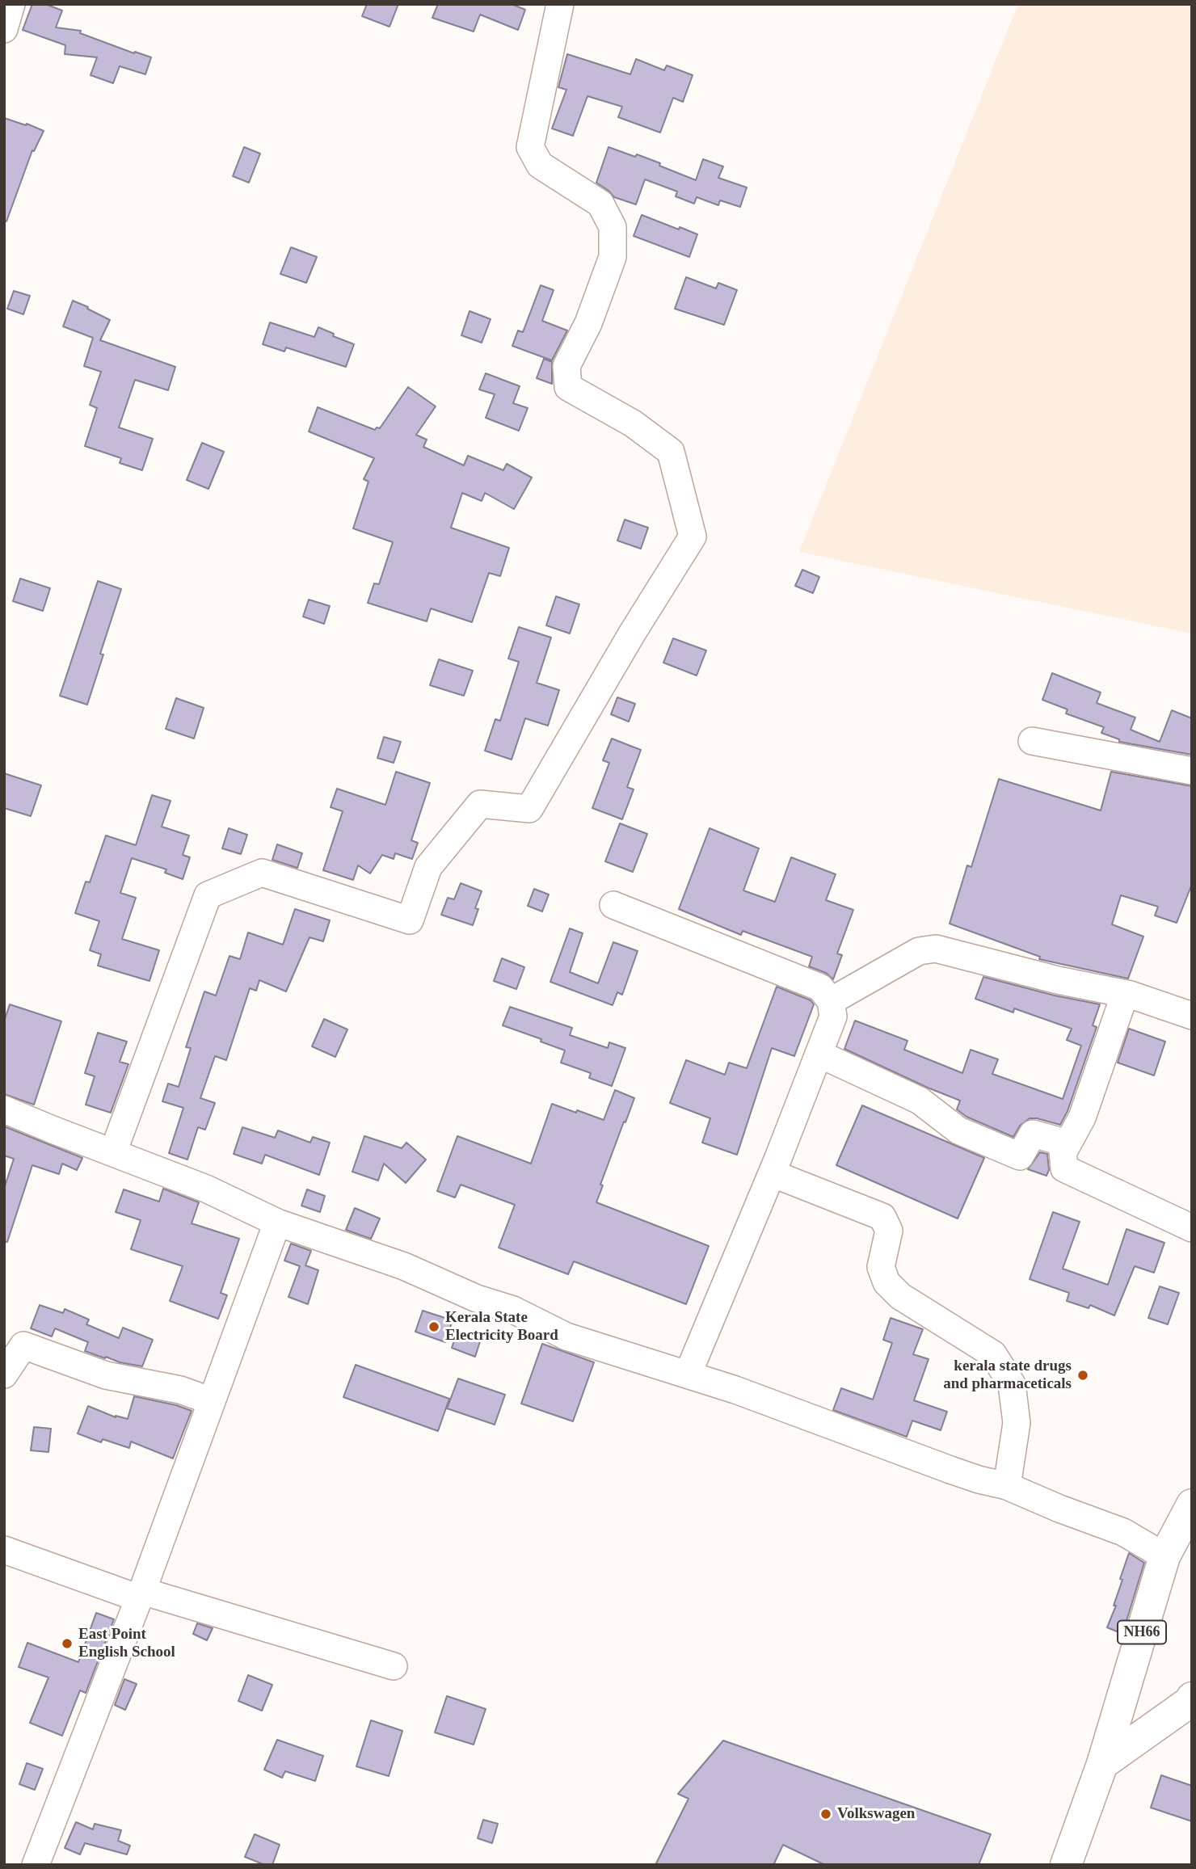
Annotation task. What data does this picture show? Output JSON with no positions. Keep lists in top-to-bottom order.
{
  "streets": {
    "highway": ["NH66"]
  },
  "places": [
    "Kerala State Electricity Board",
    "kerala state drugs and pharmaceticals",
    "East Point English School",
    "Volkswagen"
  ]
}
